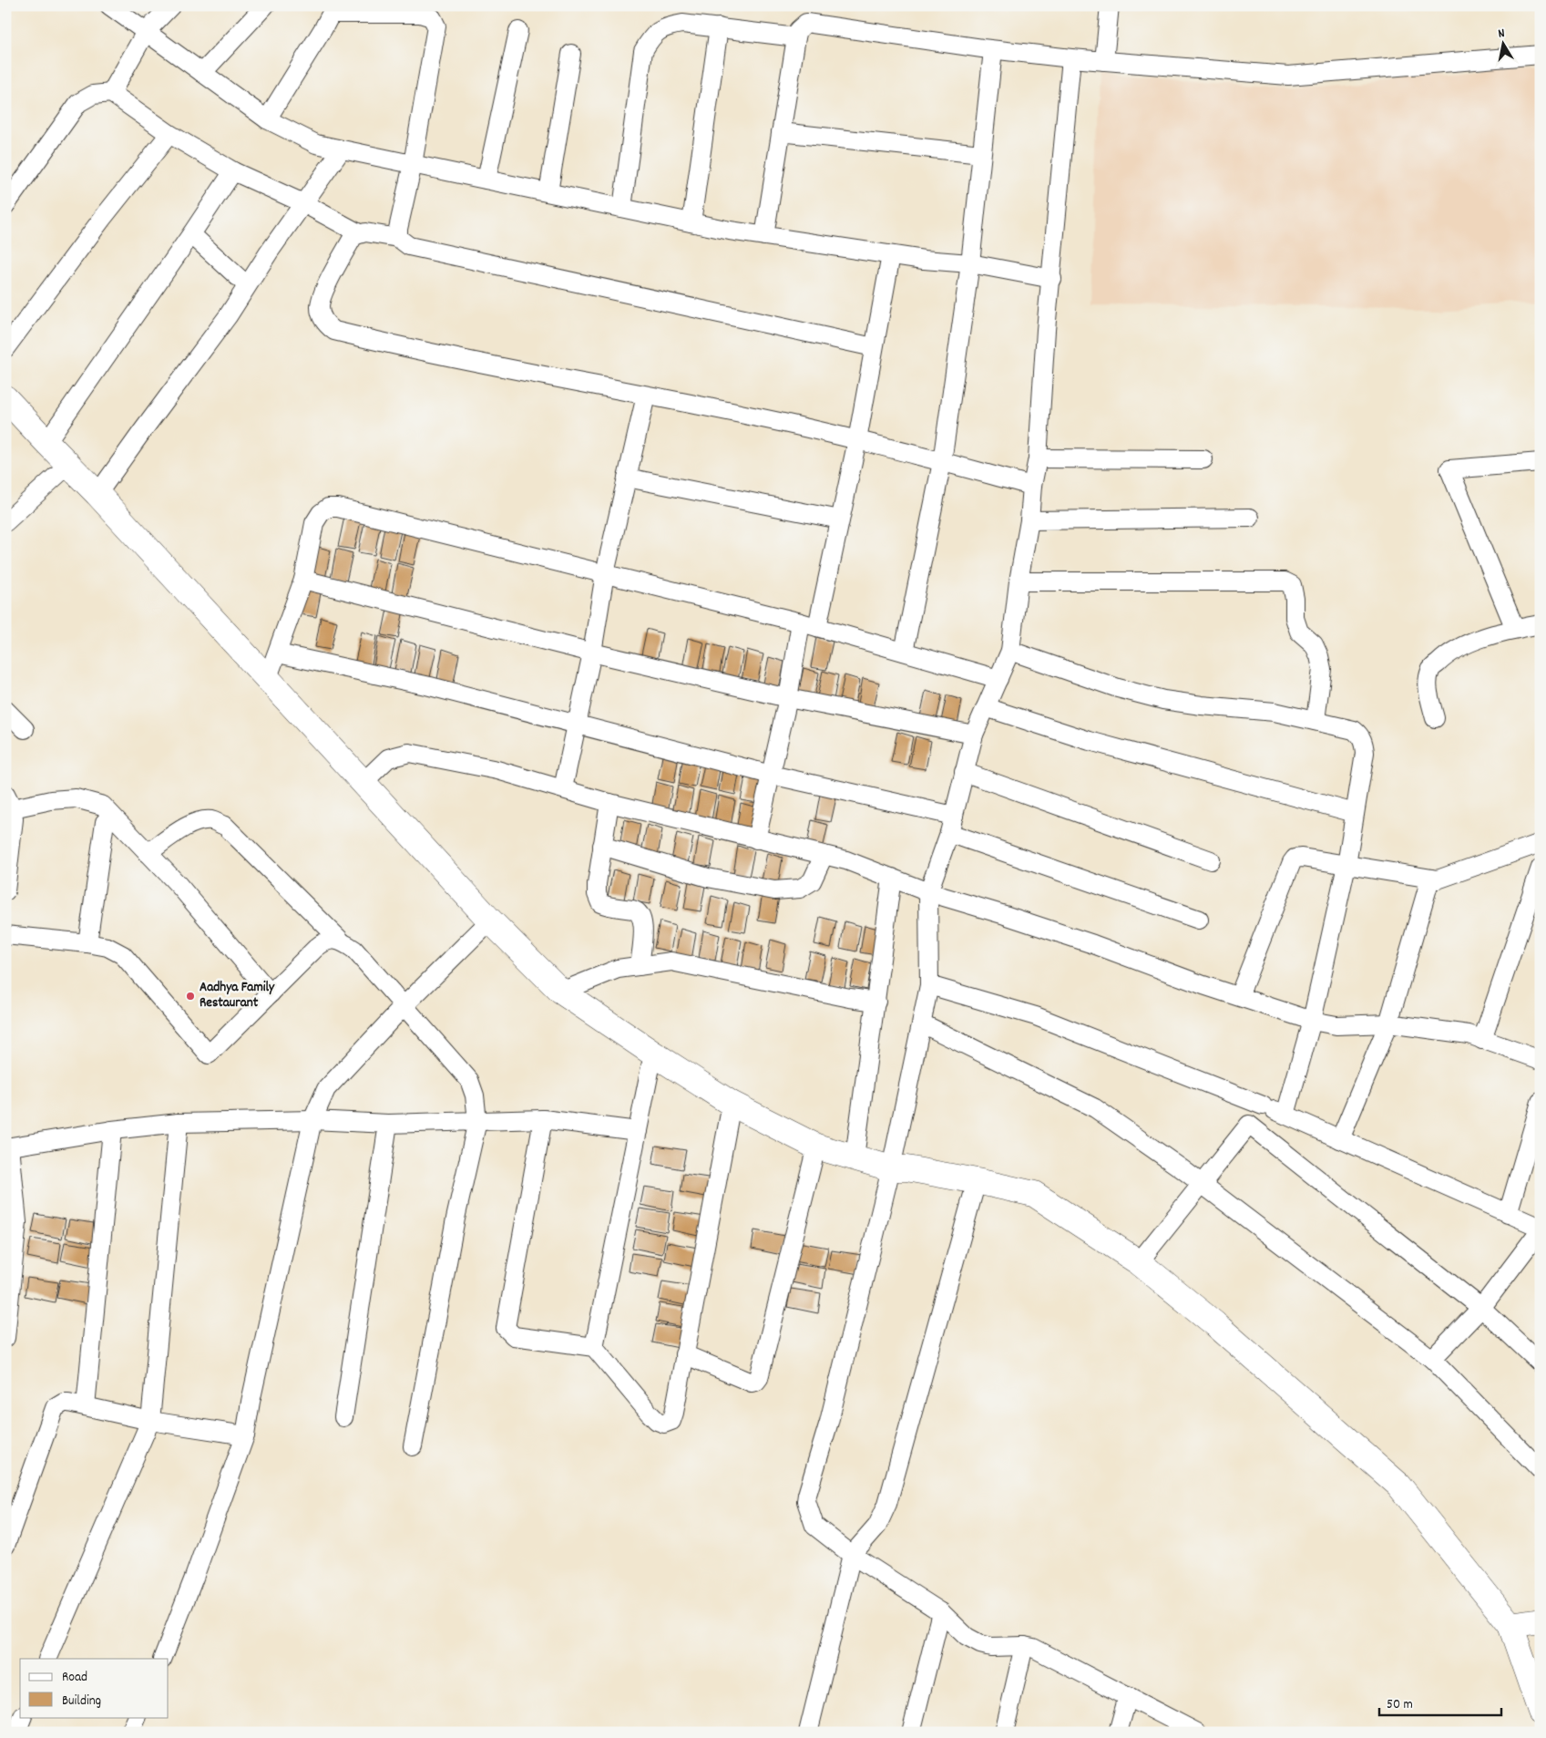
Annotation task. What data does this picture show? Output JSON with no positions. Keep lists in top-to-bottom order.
{
  "places": ["Aadhya Family Restaurant"],
  "legend": ["Road", "Building"],
  "scale_bar": "50 m",
  "north": "top"
}
